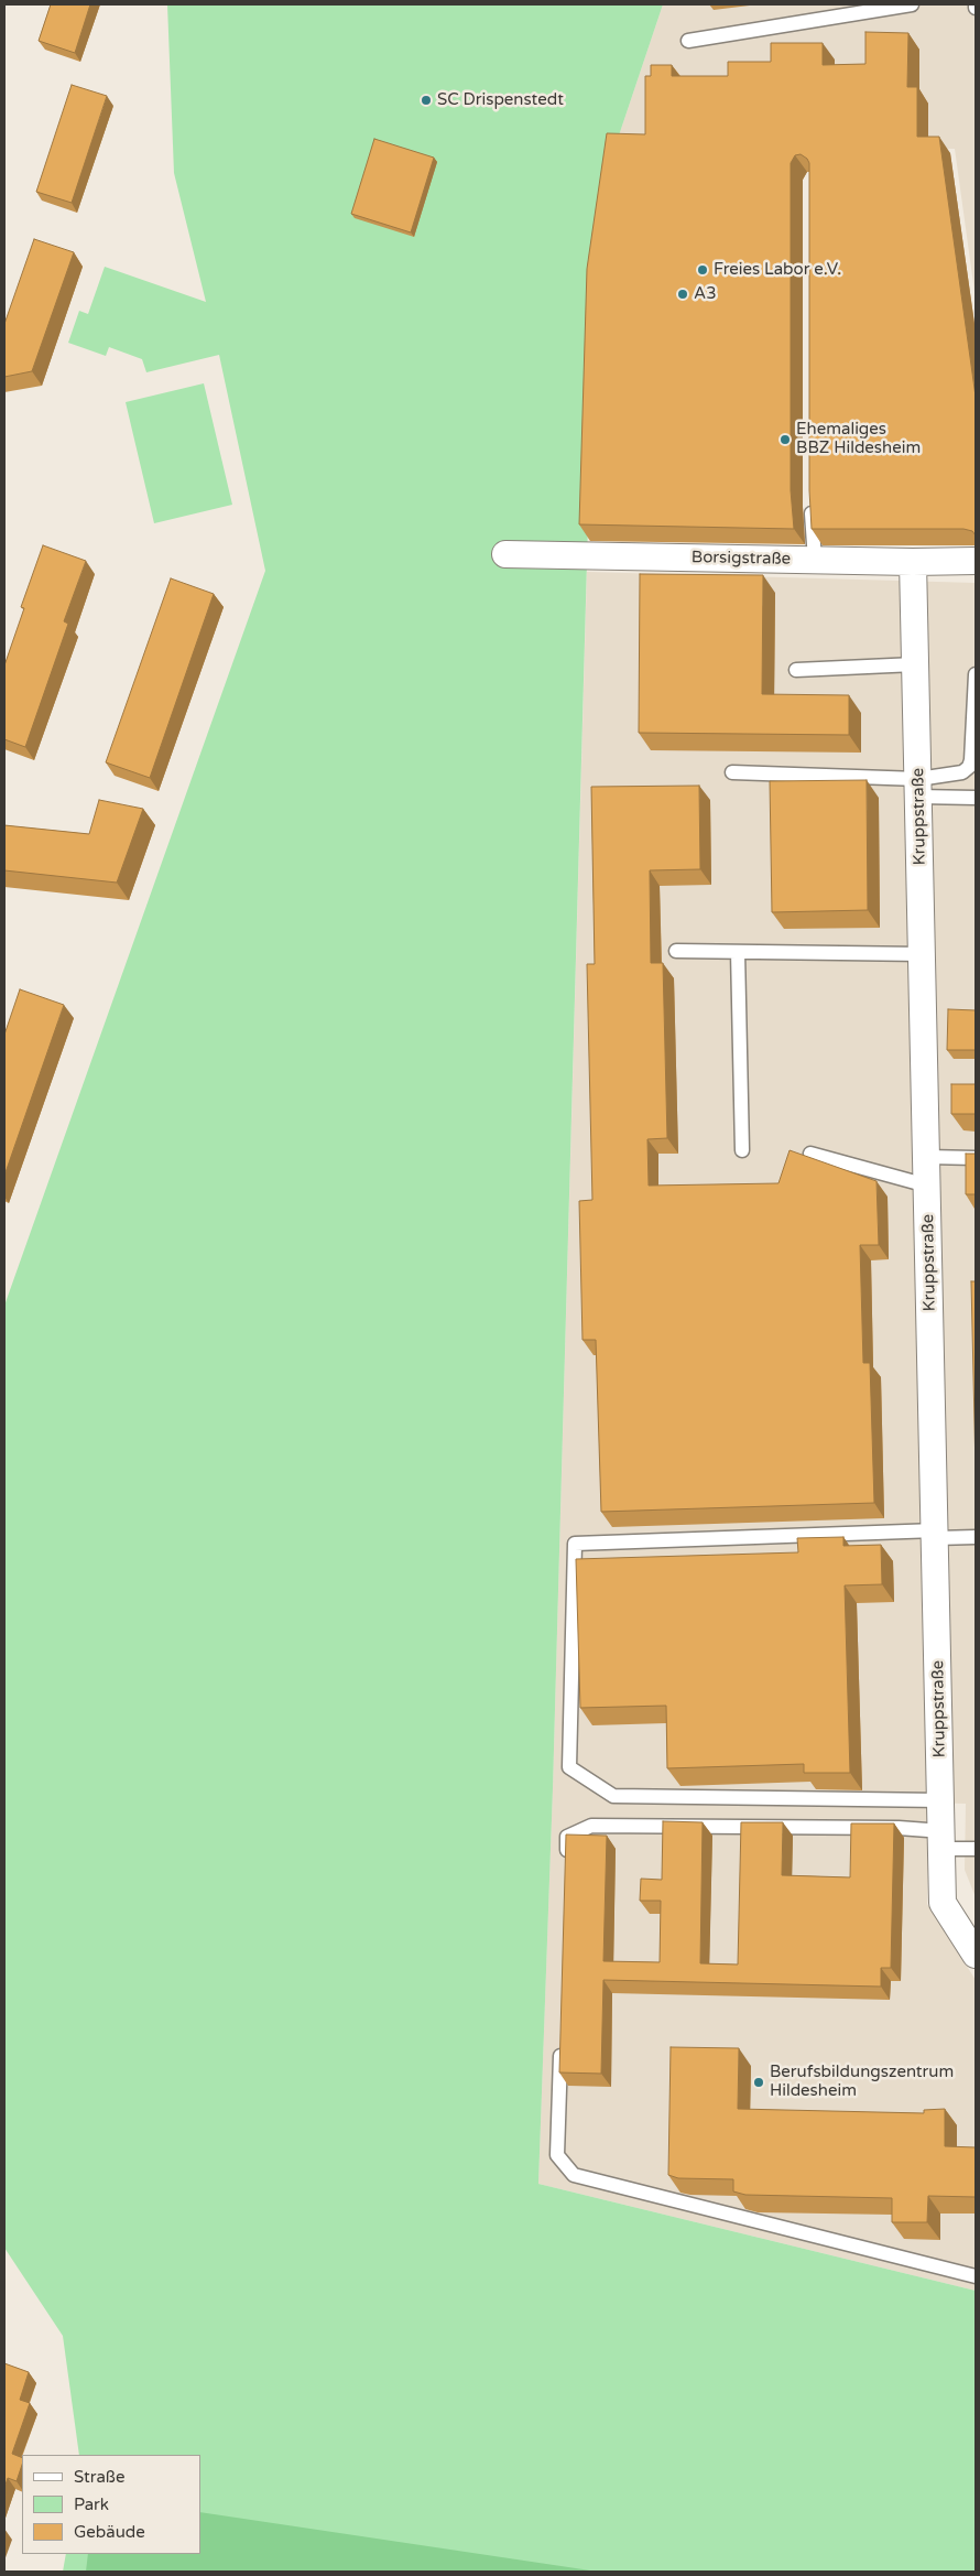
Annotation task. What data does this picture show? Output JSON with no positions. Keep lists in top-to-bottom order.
{
  "streets": {
    "street": ["Borsigstraße", "Kruppstraße"]
  },
  "crossings": [
    ["Borsigstraße", "Kruppstraße"]
  ],
  "places": [
    "SC Drispenstedt",
    "Freies Labor e.V.",
    "A3",
    "Ehemaliges BBZ Hildesheim",
    "Berufsbildungszentrum Hildesheim"
  ],
  "legend": ["Straße", "Park", "Gebäude"]
}
